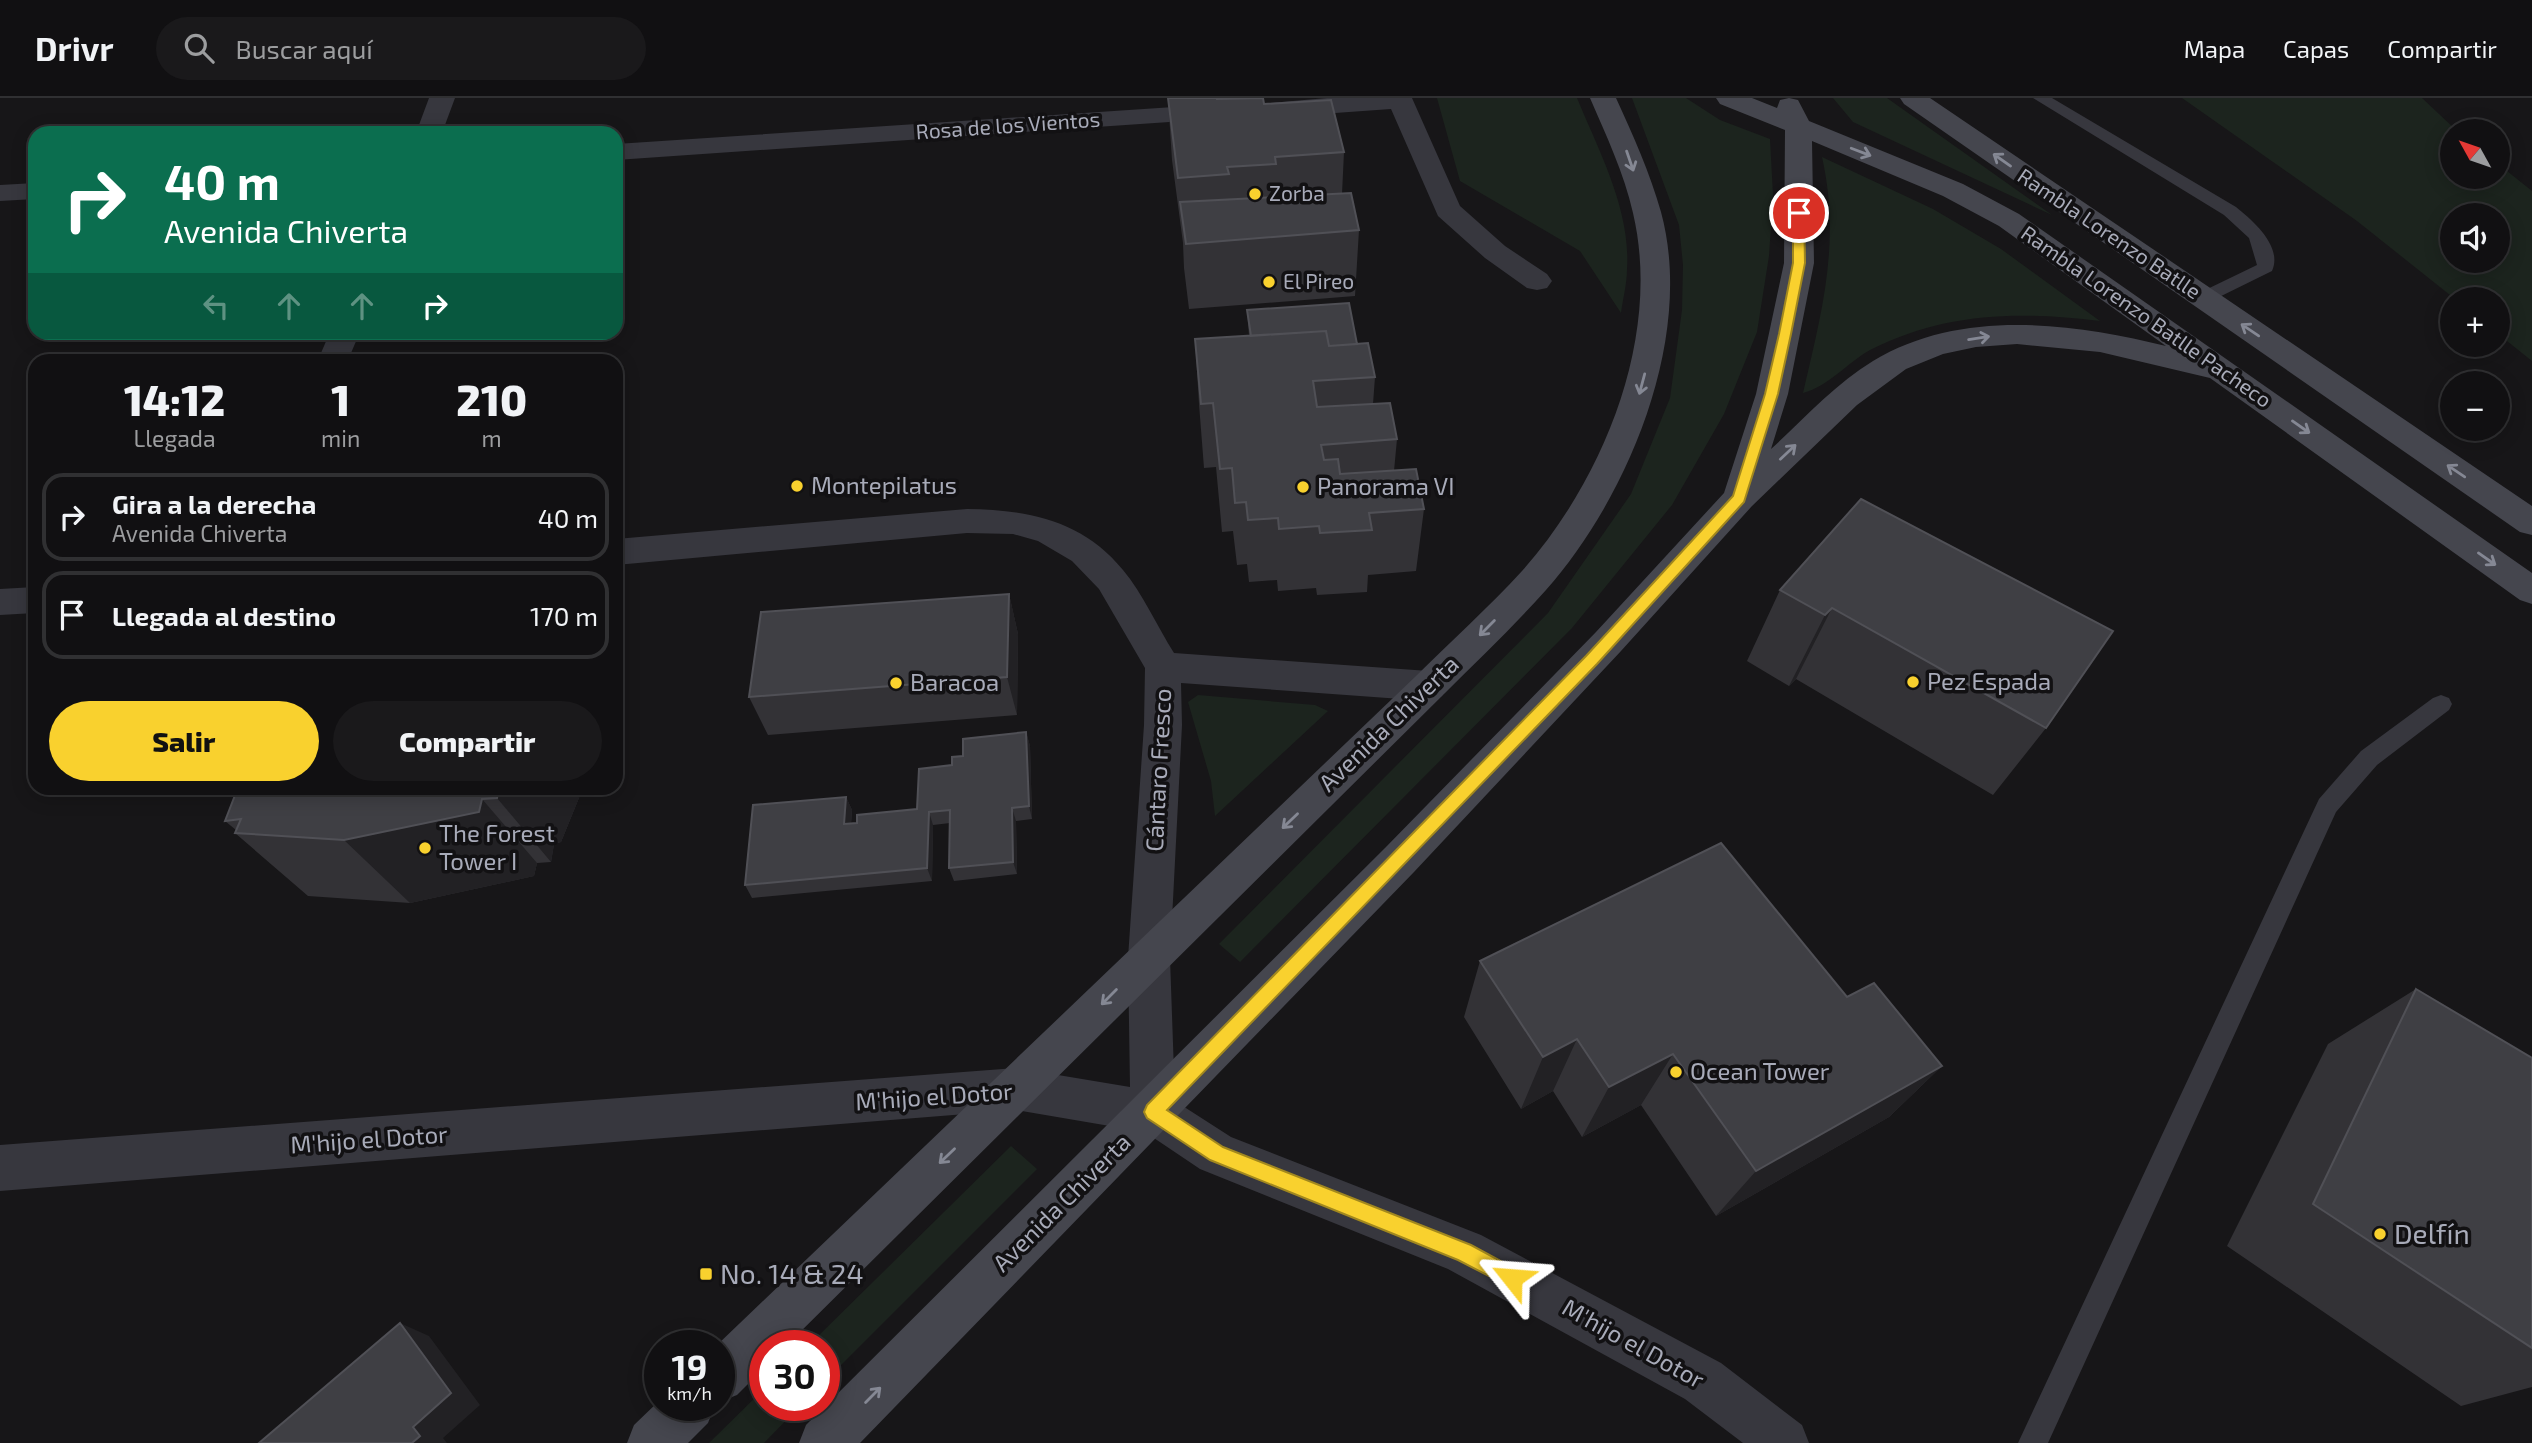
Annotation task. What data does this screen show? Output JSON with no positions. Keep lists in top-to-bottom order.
{
  "streets": {
    "street": [
      "Rosa de los Vientos",
      "Rambla Lorenzo Batlle",
      "Rambla Lorenzo Batlle Pacheco",
      "Avenida Chiverta",
      "Cántaro Fresco",
      "M'hijo el Dotor"
    ]
  },
  "crossings": [
    ["Rambla Lorenzo Batlle Pacheco", "Avenida Chiverta"],
    ["Avenida Chiverta", "Cántaro Fresco"],
    ["Avenida Chiverta", "M'hijo el Dotor"],
    ["Cántaro Fresco", "M'hijo el Dotor"]
  ],
  "one_way": ["Rambla Lorenzo Batlle", "Rambla Lorenzo Batlle Pacheco"],
  "places": {
    "other": [
      "Zorba",
      "El Pireo",
      "Montepilatus",
      "Panorama VI",
      "Pez Espada",
      "Baracoa",
      "The Forest Tower I",
      "Ocean Tower",
      "Delfín"
    ],
    "transit": ["No. 14 & 24"]
  },
  "north": "top left",
  "page": {
    "header": "Drivr",
    "search": "Buscar aquí",
    "nav": ["Mapa", "Capas", "Compartir"],
    "map_buttons": ["+", "−"],
    "turn": ["40 m", "Avenida Chiverta"],
    "eta": [
      "14:12",
      "Llegada",
      "1",
      "min",
      "210",
      "m"
    ],
    "list": [
      {
        "name": "Gira a la derecha",
        "note": "Avenida Chiverta",
        "value": "40 m"
      },
      {
        "name": "Llegada al destino",
        "value": "170 m"
      }
    ],
    "buttons": ["Salir", "Compartir"],
    "speed": "19 km/h",
    "limit": "30"
  }
}
